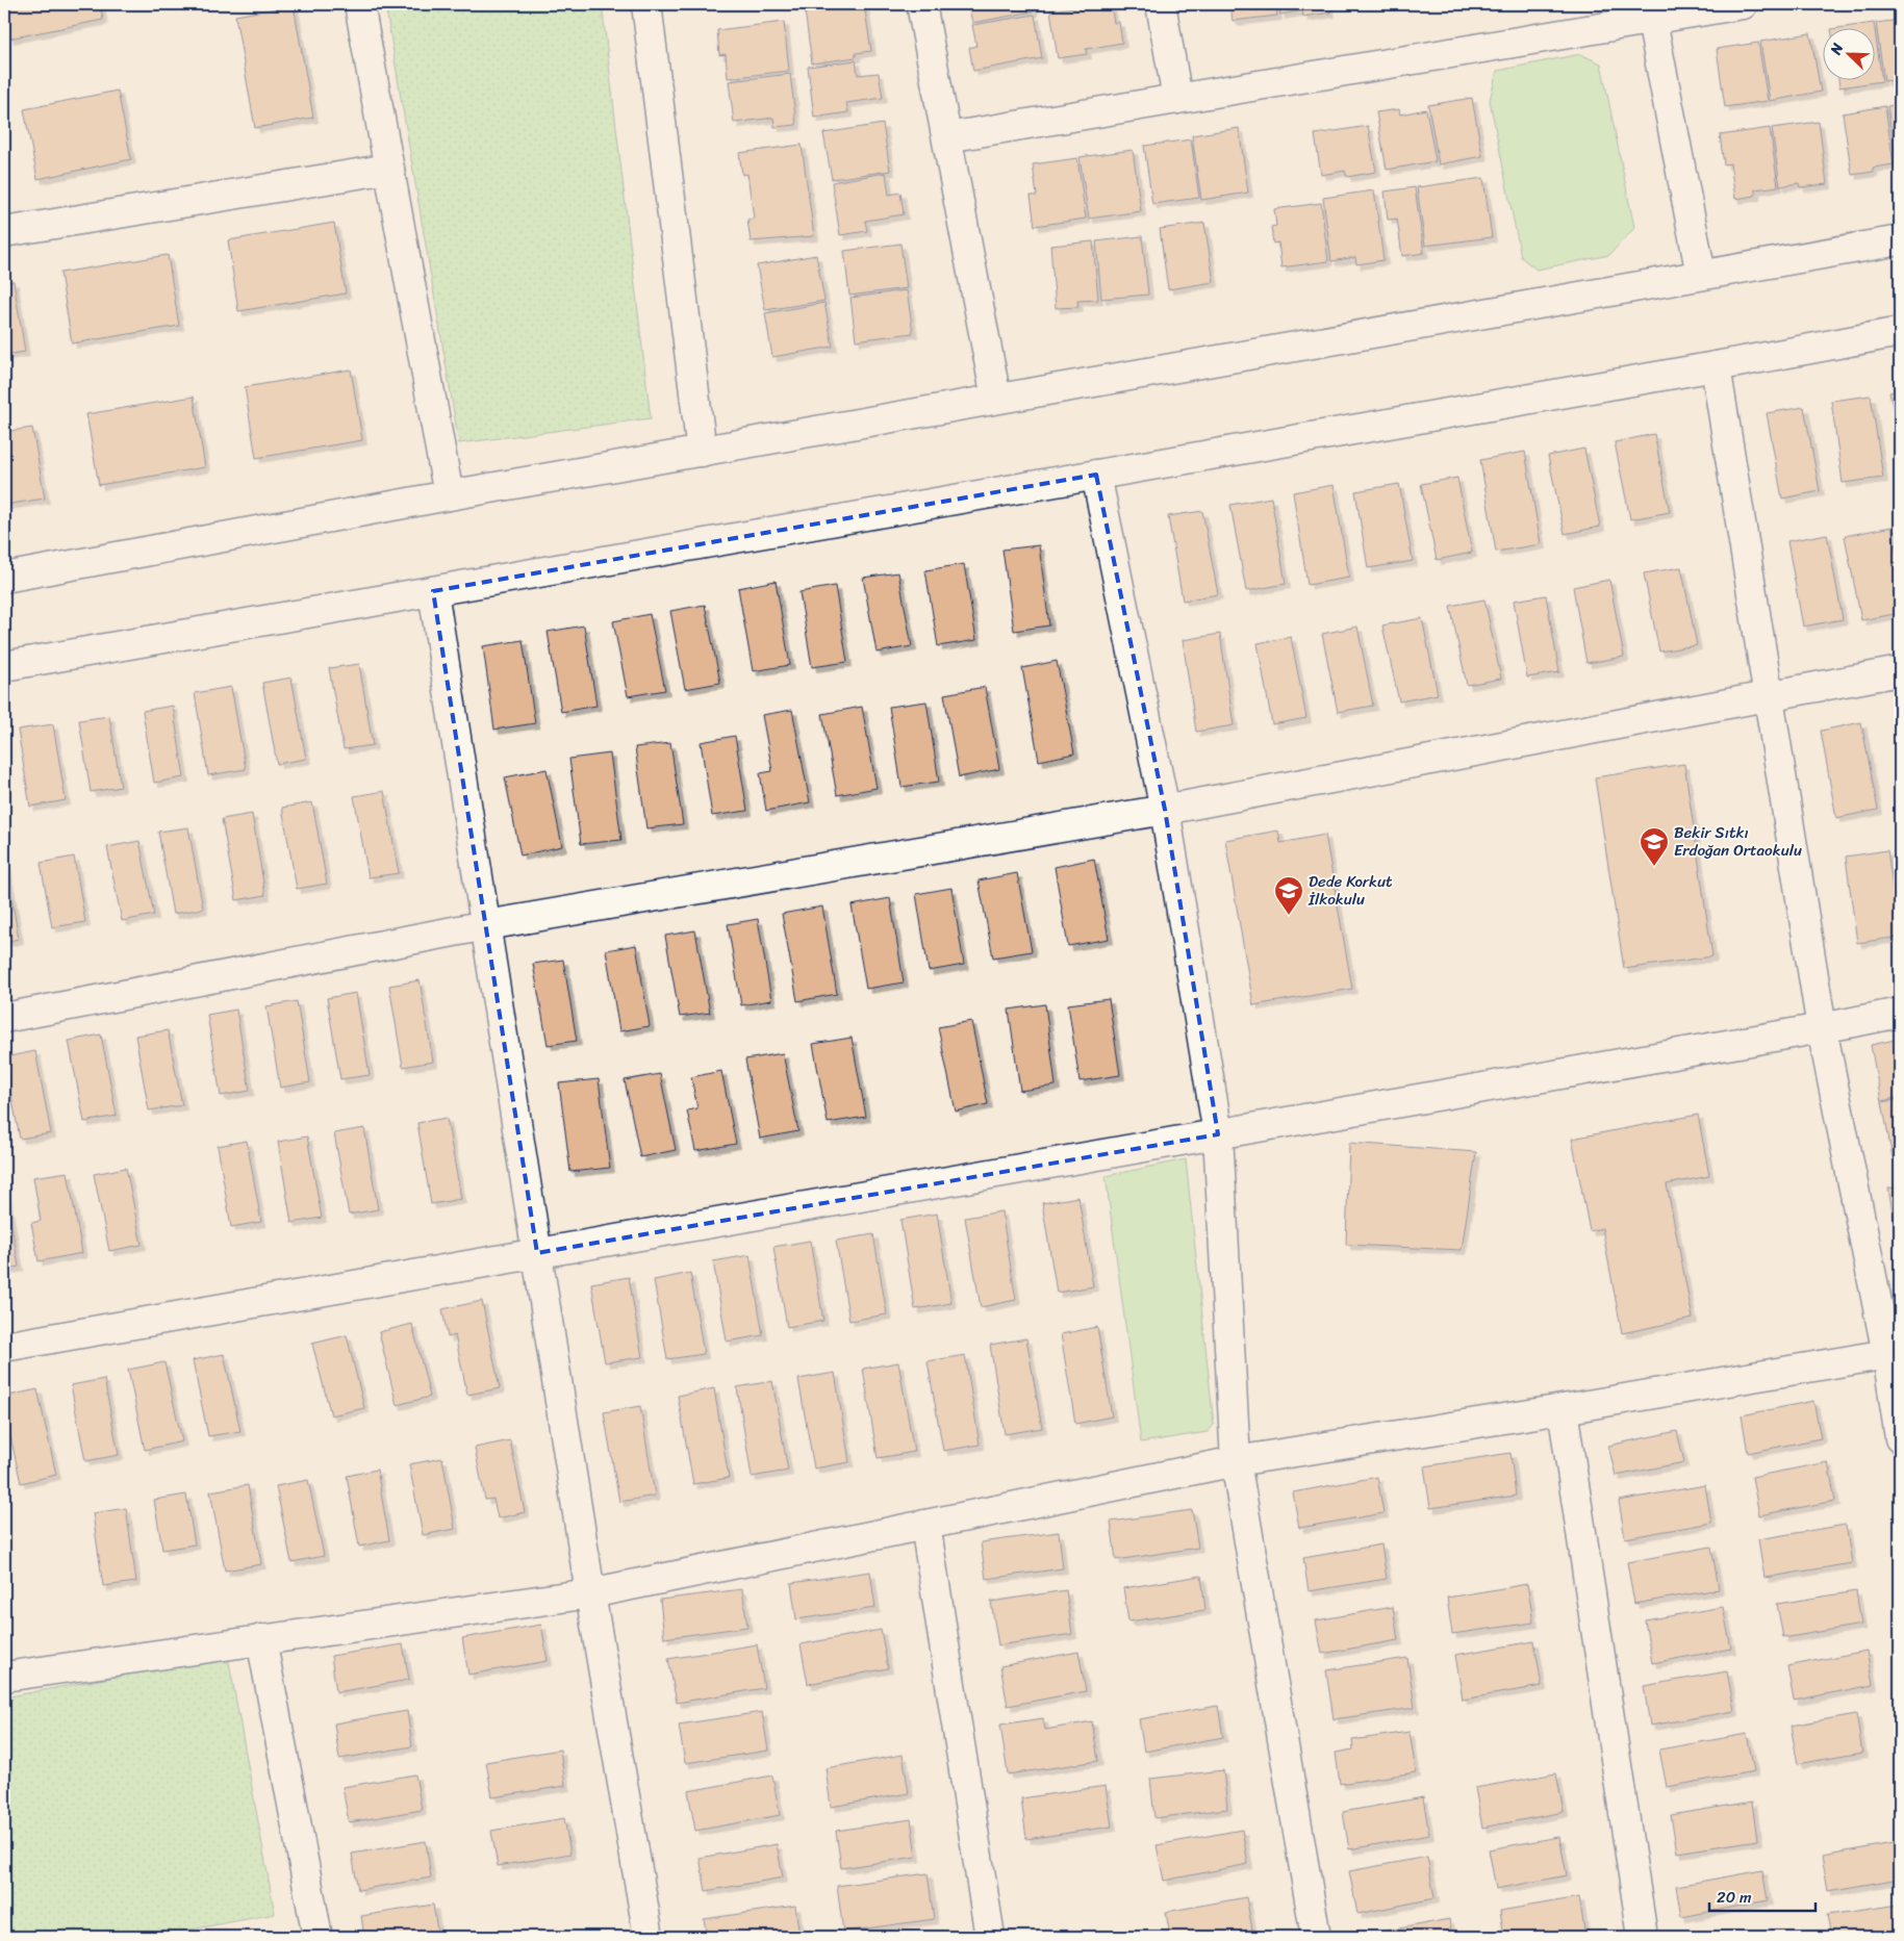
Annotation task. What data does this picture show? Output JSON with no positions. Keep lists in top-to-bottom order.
{
  "places": {
    "school or university": ["Bekir Sıtkı Erdoğan Ortaokulu", "Dede Korkut İlkokulu"]
  },
  "scale_bar": "20 m",
  "north": "top left"
}
